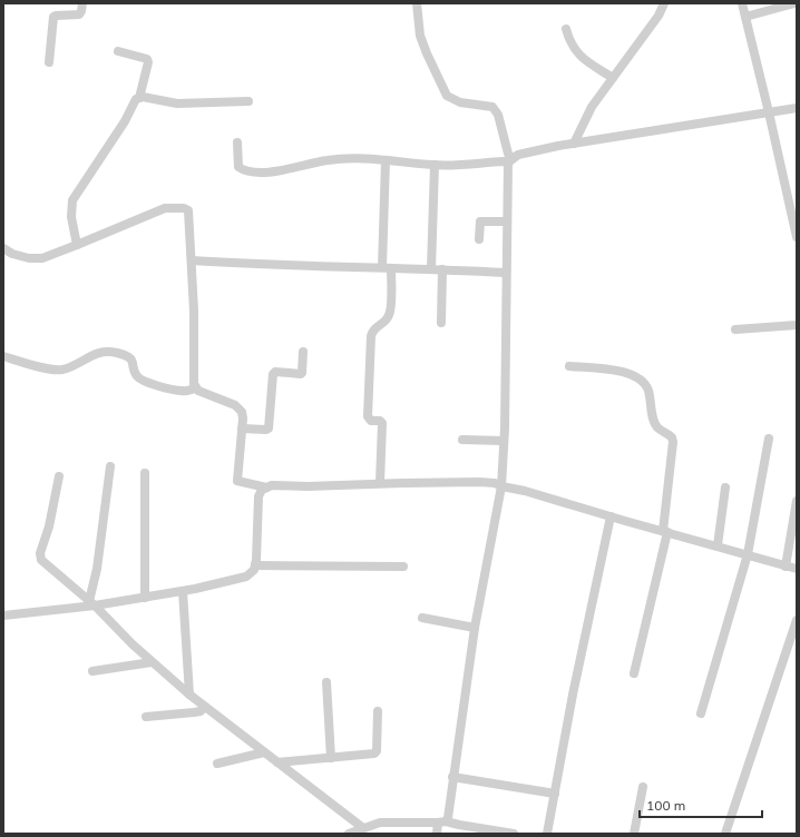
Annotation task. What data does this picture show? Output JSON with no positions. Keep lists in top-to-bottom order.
{
  "scale_bar": "100 m"
}
